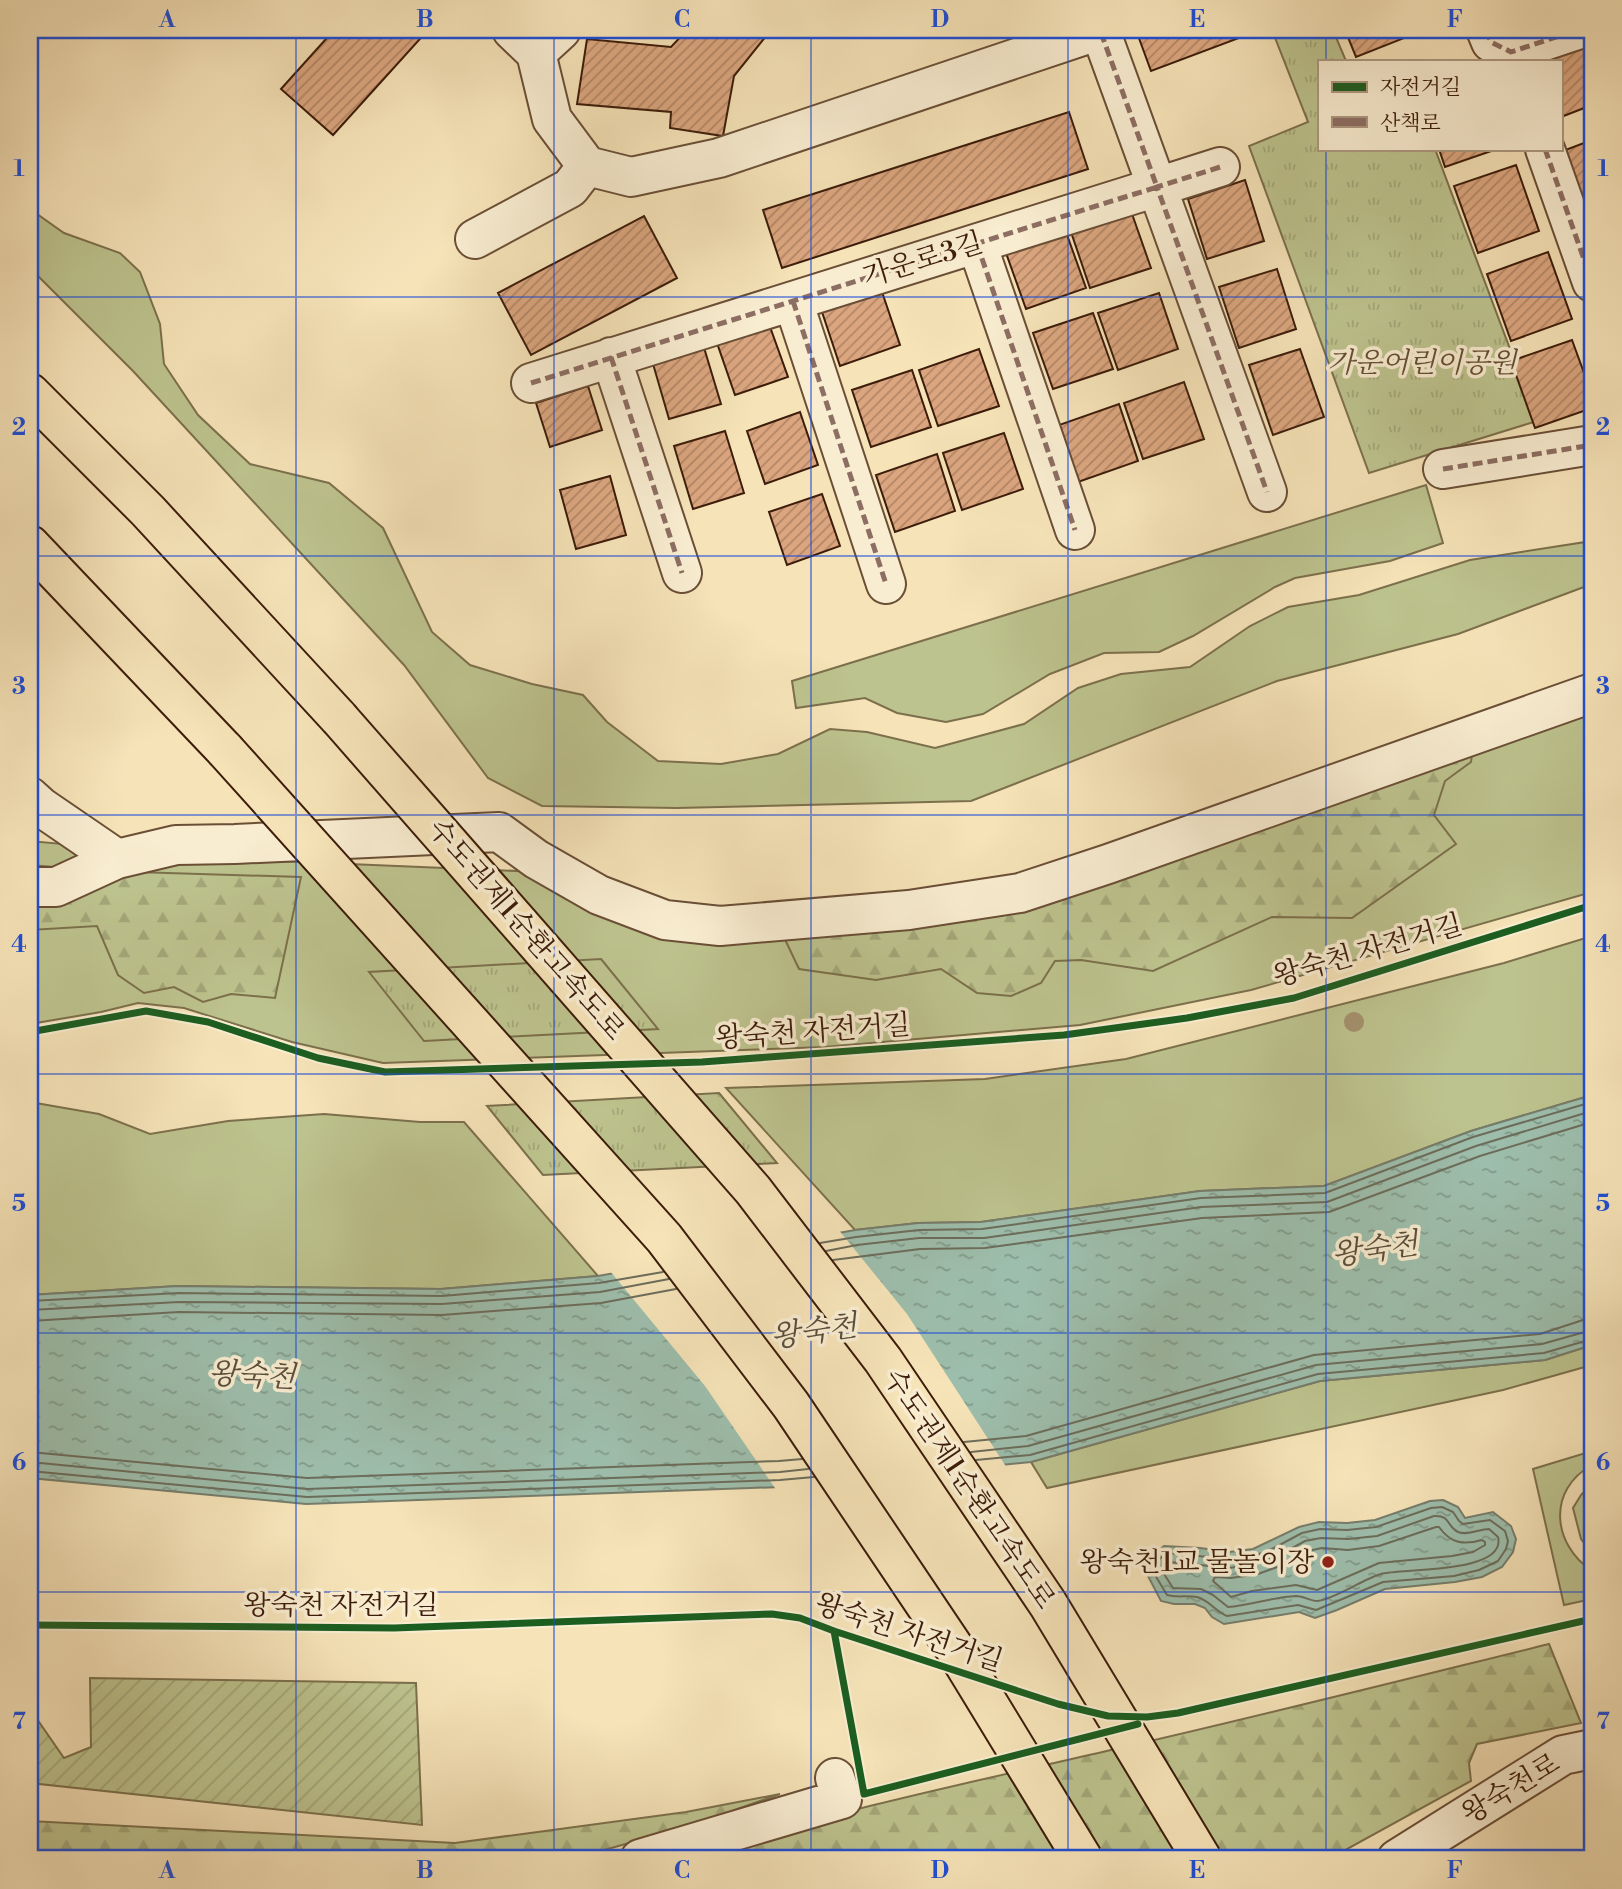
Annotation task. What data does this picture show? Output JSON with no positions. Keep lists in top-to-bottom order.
{
  "streets": {
    "highway": ["수도권제1순환고속도로"],
    "street": ["가운로3길", "왕숙천로"],
    "cycle path": ["왕숙천 자전거길"]
  },
  "water": ["왕숙천"],
  "parks": ["가운어린이공원"],
  "places": ["왕숙천1교 물놀이장"],
  "legend": ["자전거길", "산책로"],
  "grid": {
    "columns": [
      "A",
      "B",
      "C",
      "D",
      "E",
      "F"
    ],
    "rows": [
      "1",
      "2",
      "3",
      "4",
      "5",
      "6",
      "7"
    ]
  }
}
